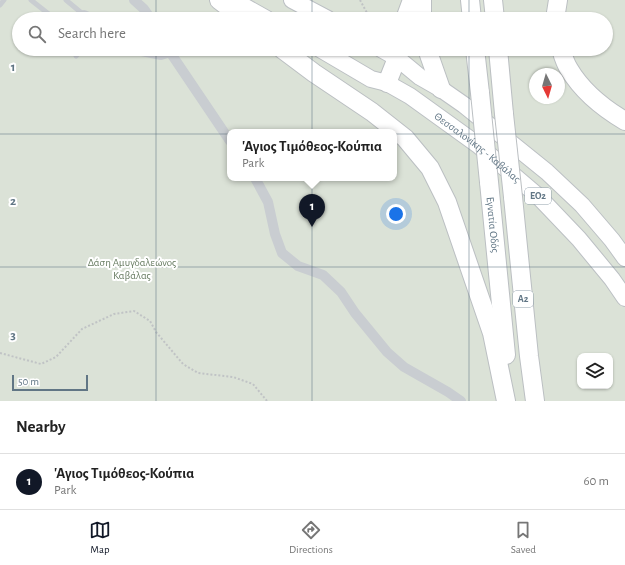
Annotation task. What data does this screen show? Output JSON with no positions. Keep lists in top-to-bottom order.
{
  "streets": {
    "highway": ["Εγνατία Οδός", "Α2"],
    "main road": ["Θεσσαλονίκης - Καβάλας", "ΕΟ2"]
  },
  "parks": ["Δάση Αμυγδαλεώνος Καβάλας"],
  "scale_bar": "50 m",
  "north": "bottom",
  "page": {
    "search": "Search here",
    "popup": ["'Αγιος Τιμόθεος-Κούπια", "Park"],
    "pins": "1",
    "scale": "50 m",
    "heading": "Nearby",
    "list": [
      {
        "mark": "1",
        "name": "'Αγιος Τιμόθεος-Κούπια",
        "note": "Park",
        "value": "60 m"
      }
    ],
    "nav": ["Map", "Directions", "Saved"]
  },
  "grid": {
    "rows": ["1", "2", "3"]
  }
}
